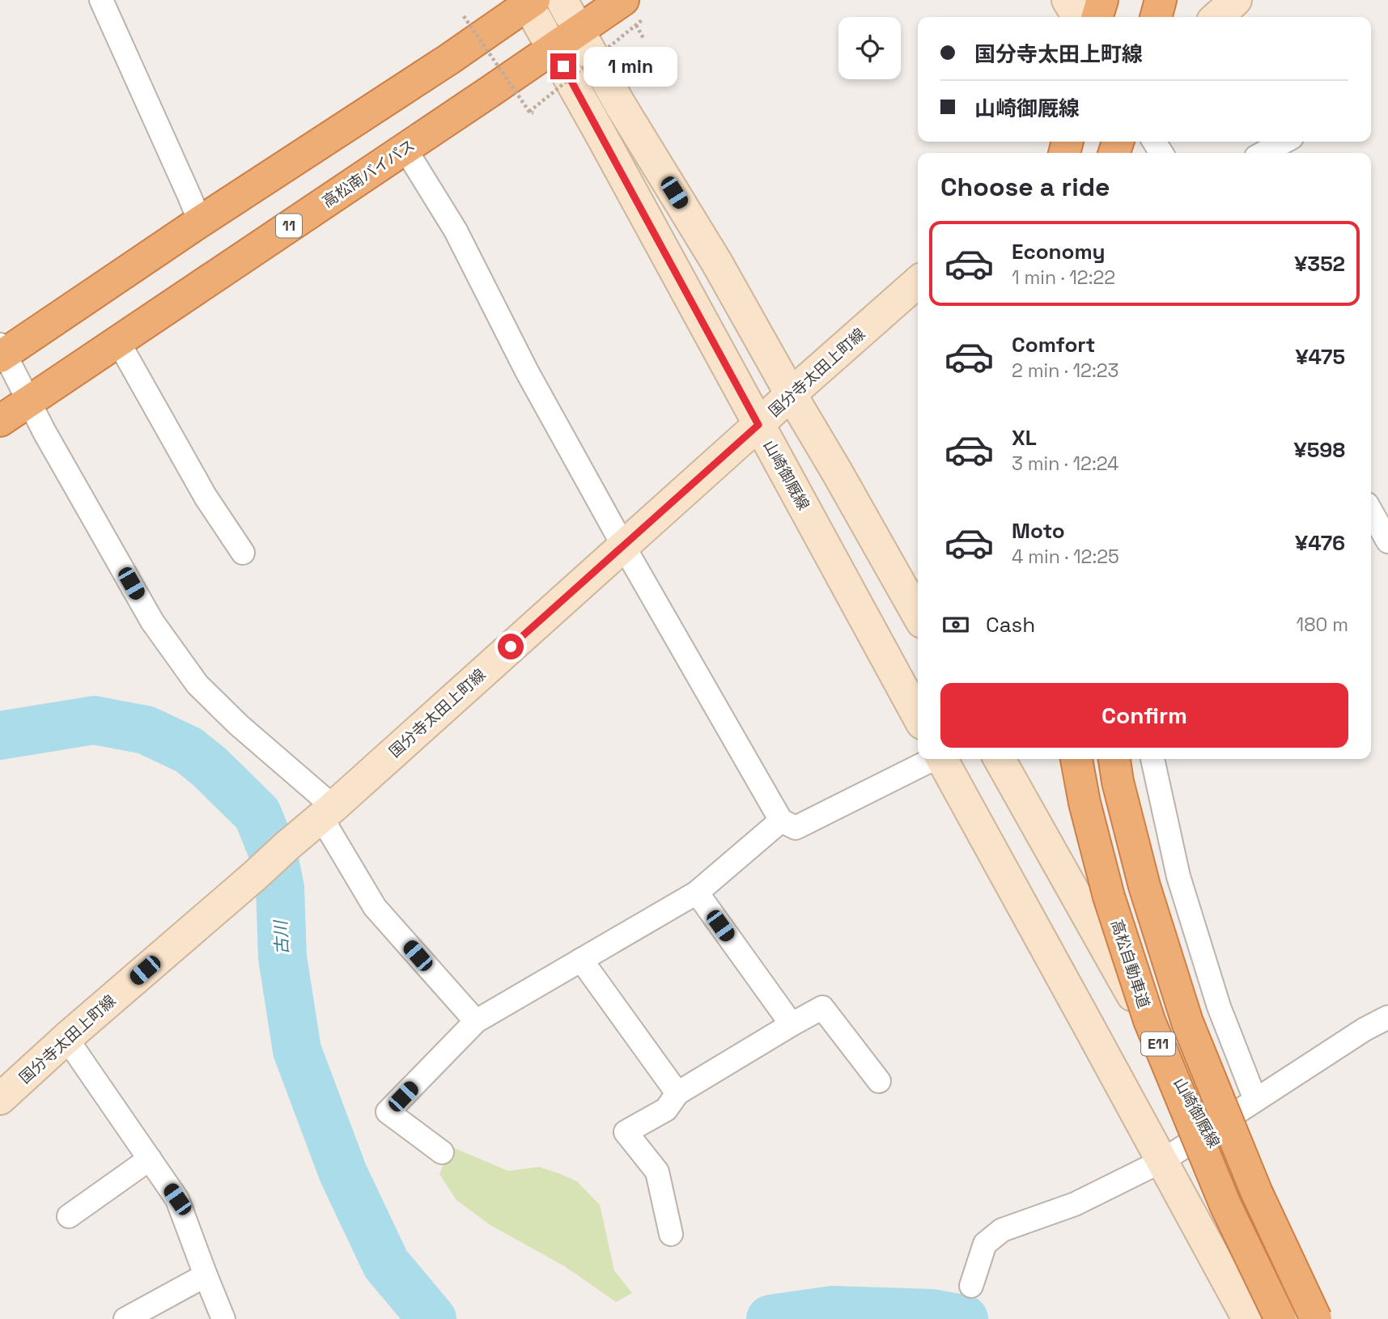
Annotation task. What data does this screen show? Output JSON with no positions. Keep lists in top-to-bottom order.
{
  "streets": {
    "highway": [
      "高松南バイパス",
      "11",
      "高松自動車道",
      "E11"
    ],
    "main road": ["国分寺太田上町線", "山崎御厩線"]
  },
  "crossings": [
    ["高松南バイパス", "山崎御厩線"],
    ["国分寺太田上町線", "山崎御厩線"]
  ],
  "water": ["古川"],
  "page": {
    "banner": ["国分寺太田上町線", "山崎御厩線"],
    "bubble": "1 min",
    "heading": "Choose a ride",
    "list": [
      {
        "name": "Economy",
        "note": "1 min · 12:22",
        "value": "¥352"
      },
      {
        "name": "Comfort",
        "note": "2 min · 12:23",
        "value": "¥475"
      },
      {
        "name": "XL",
        "note": "3 min · 12:24",
        "value": "¥598"
      },
      {
        "name": "Moto",
        "note": "4 min · 12:25",
        "value": "¥476"
      }
    ],
    "pay": ["Cash", "180 m"],
    "buttons": "Confirm"
  }
}
